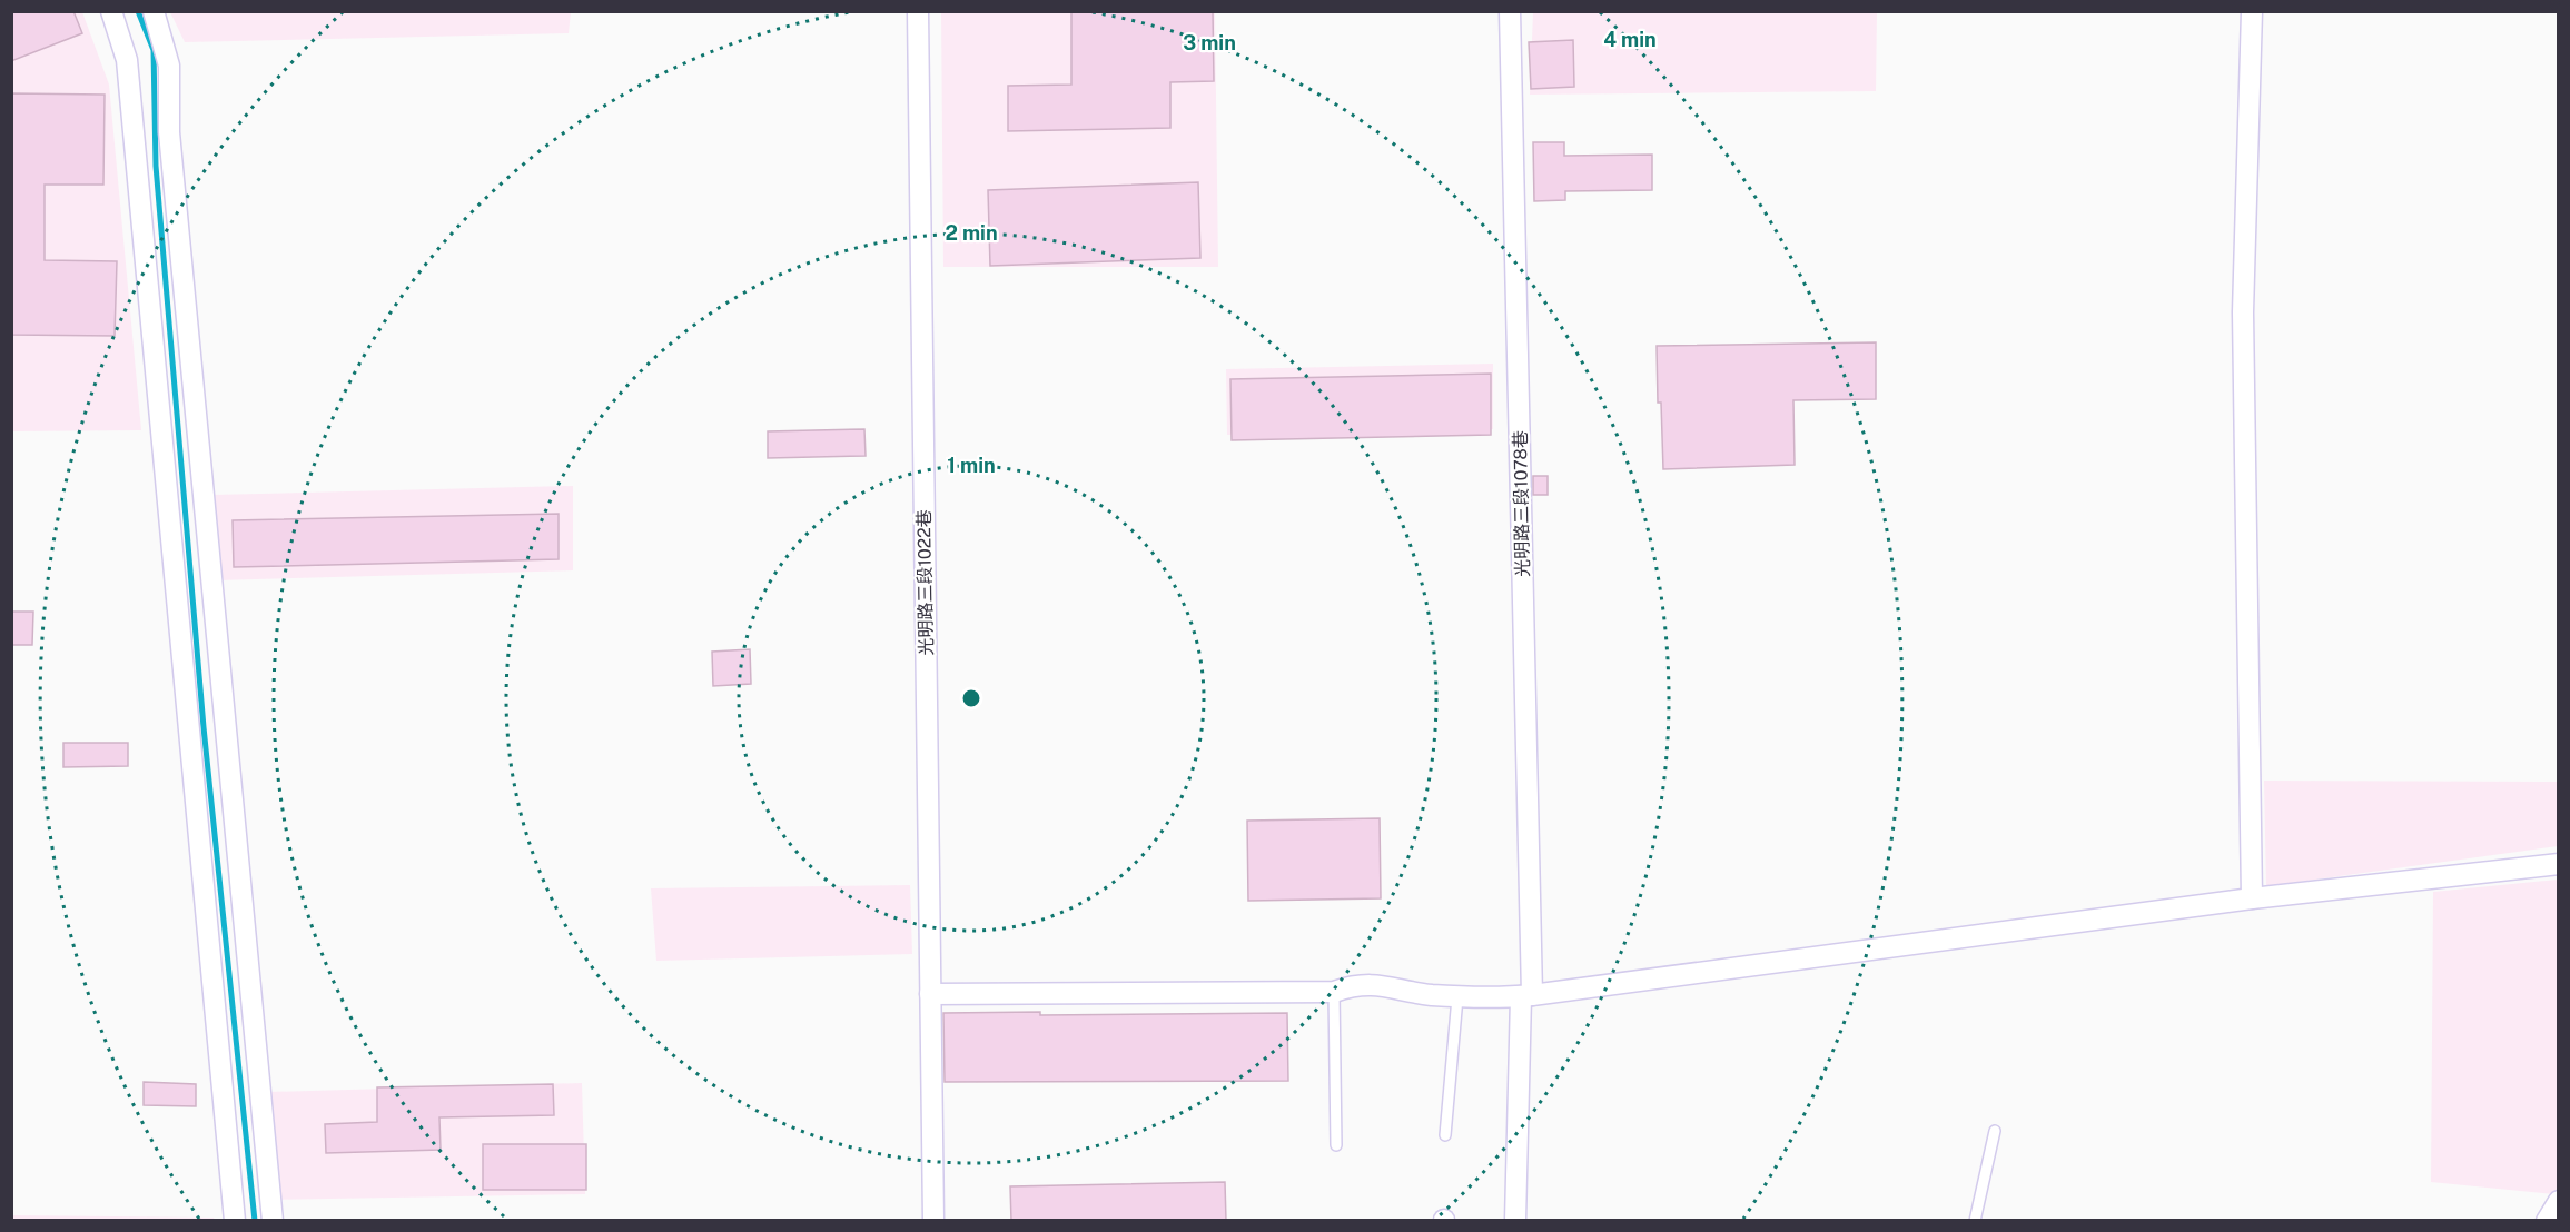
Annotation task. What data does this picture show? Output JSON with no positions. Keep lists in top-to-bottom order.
{
  "streets": {
    "street": ["光明路三段1078巷", "光明路三段1022巷"]
  },
  "rings": [
    "4 min",
    "3 min",
    "2 min",
    "1 min"
  ]
}
